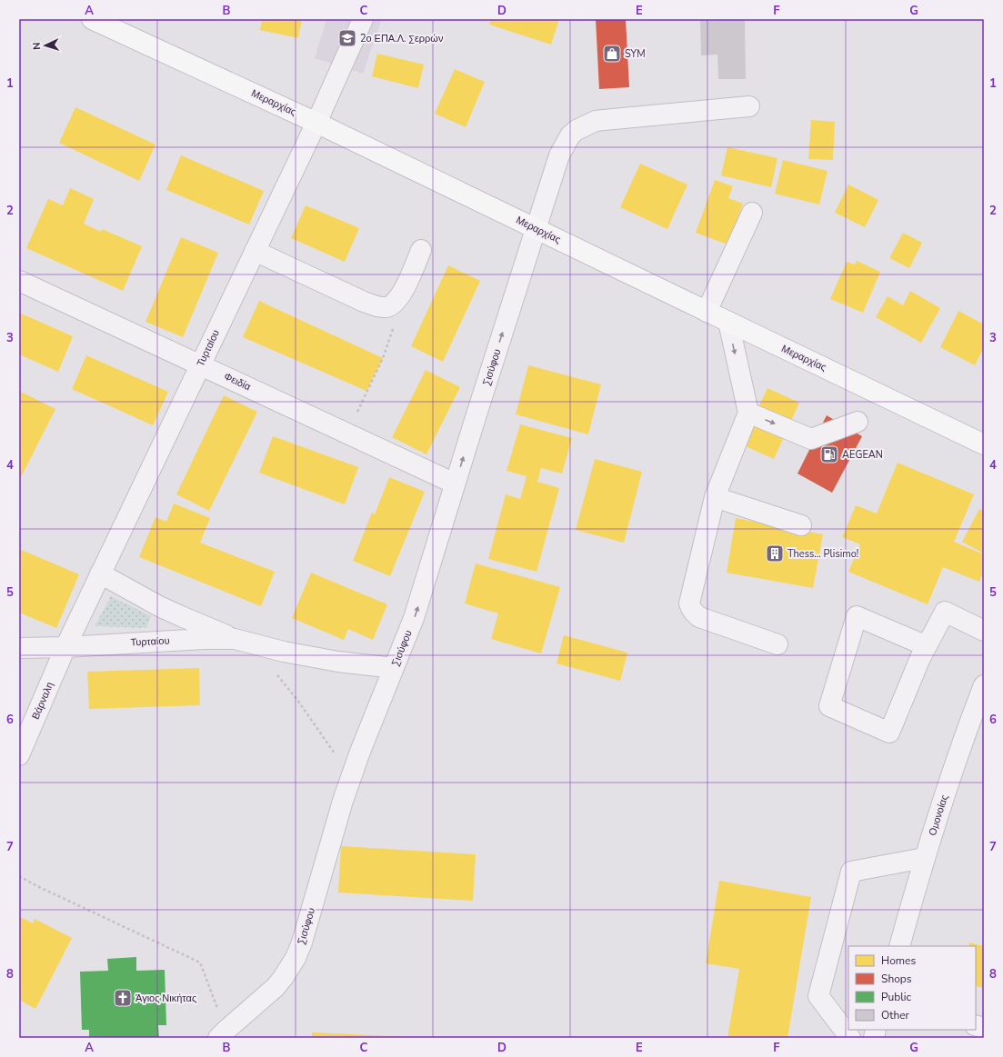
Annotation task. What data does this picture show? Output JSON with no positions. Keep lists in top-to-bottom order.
{
  "streets": {
    "main road": ["Μεραρχίας"],
    "street": [
      "Τυρταίου",
      "Σισύφου",
      "Φειδία",
      "Βάρναλη",
      "Ομονοίας"
    ]
  },
  "crossings": [
    ["Μεραρχίας", "Τυρταίου"],
    ["Μεραρχίας", "Σισύφου"],
    ["Τυρταίου", "Σισύφου"],
    ["Τυρταίου", "Φειδία"],
    ["Τυρταίου", "Βάρναλη"],
    ["Σισύφου", "Φειδία"]
  ],
  "one_way": ["Σισύφου"],
  "places": {
    "school or university": ["2ο ΕΠΑ.Λ. Σερρών"],
    "shop": ["SYM"],
    "fuel station": ["AEGEAN"],
    "building": ["Thess… Plisimo!"],
    "church": ["Άγιος Νικήτας"]
  },
  "legend": [
    "Homes",
    "Shops",
    "Public",
    "Other"
  ],
  "north": "left",
  "grid": {
    "columns": [
      "A",
      "B",
      "C",
      "D",
      "E",
      "F",
      "G"
    ],
    "rows": [
      "1",
      "2",
      "3",
      "4",
      "5",
      "6",
      "7",
      "8"
    ]
  }
}
